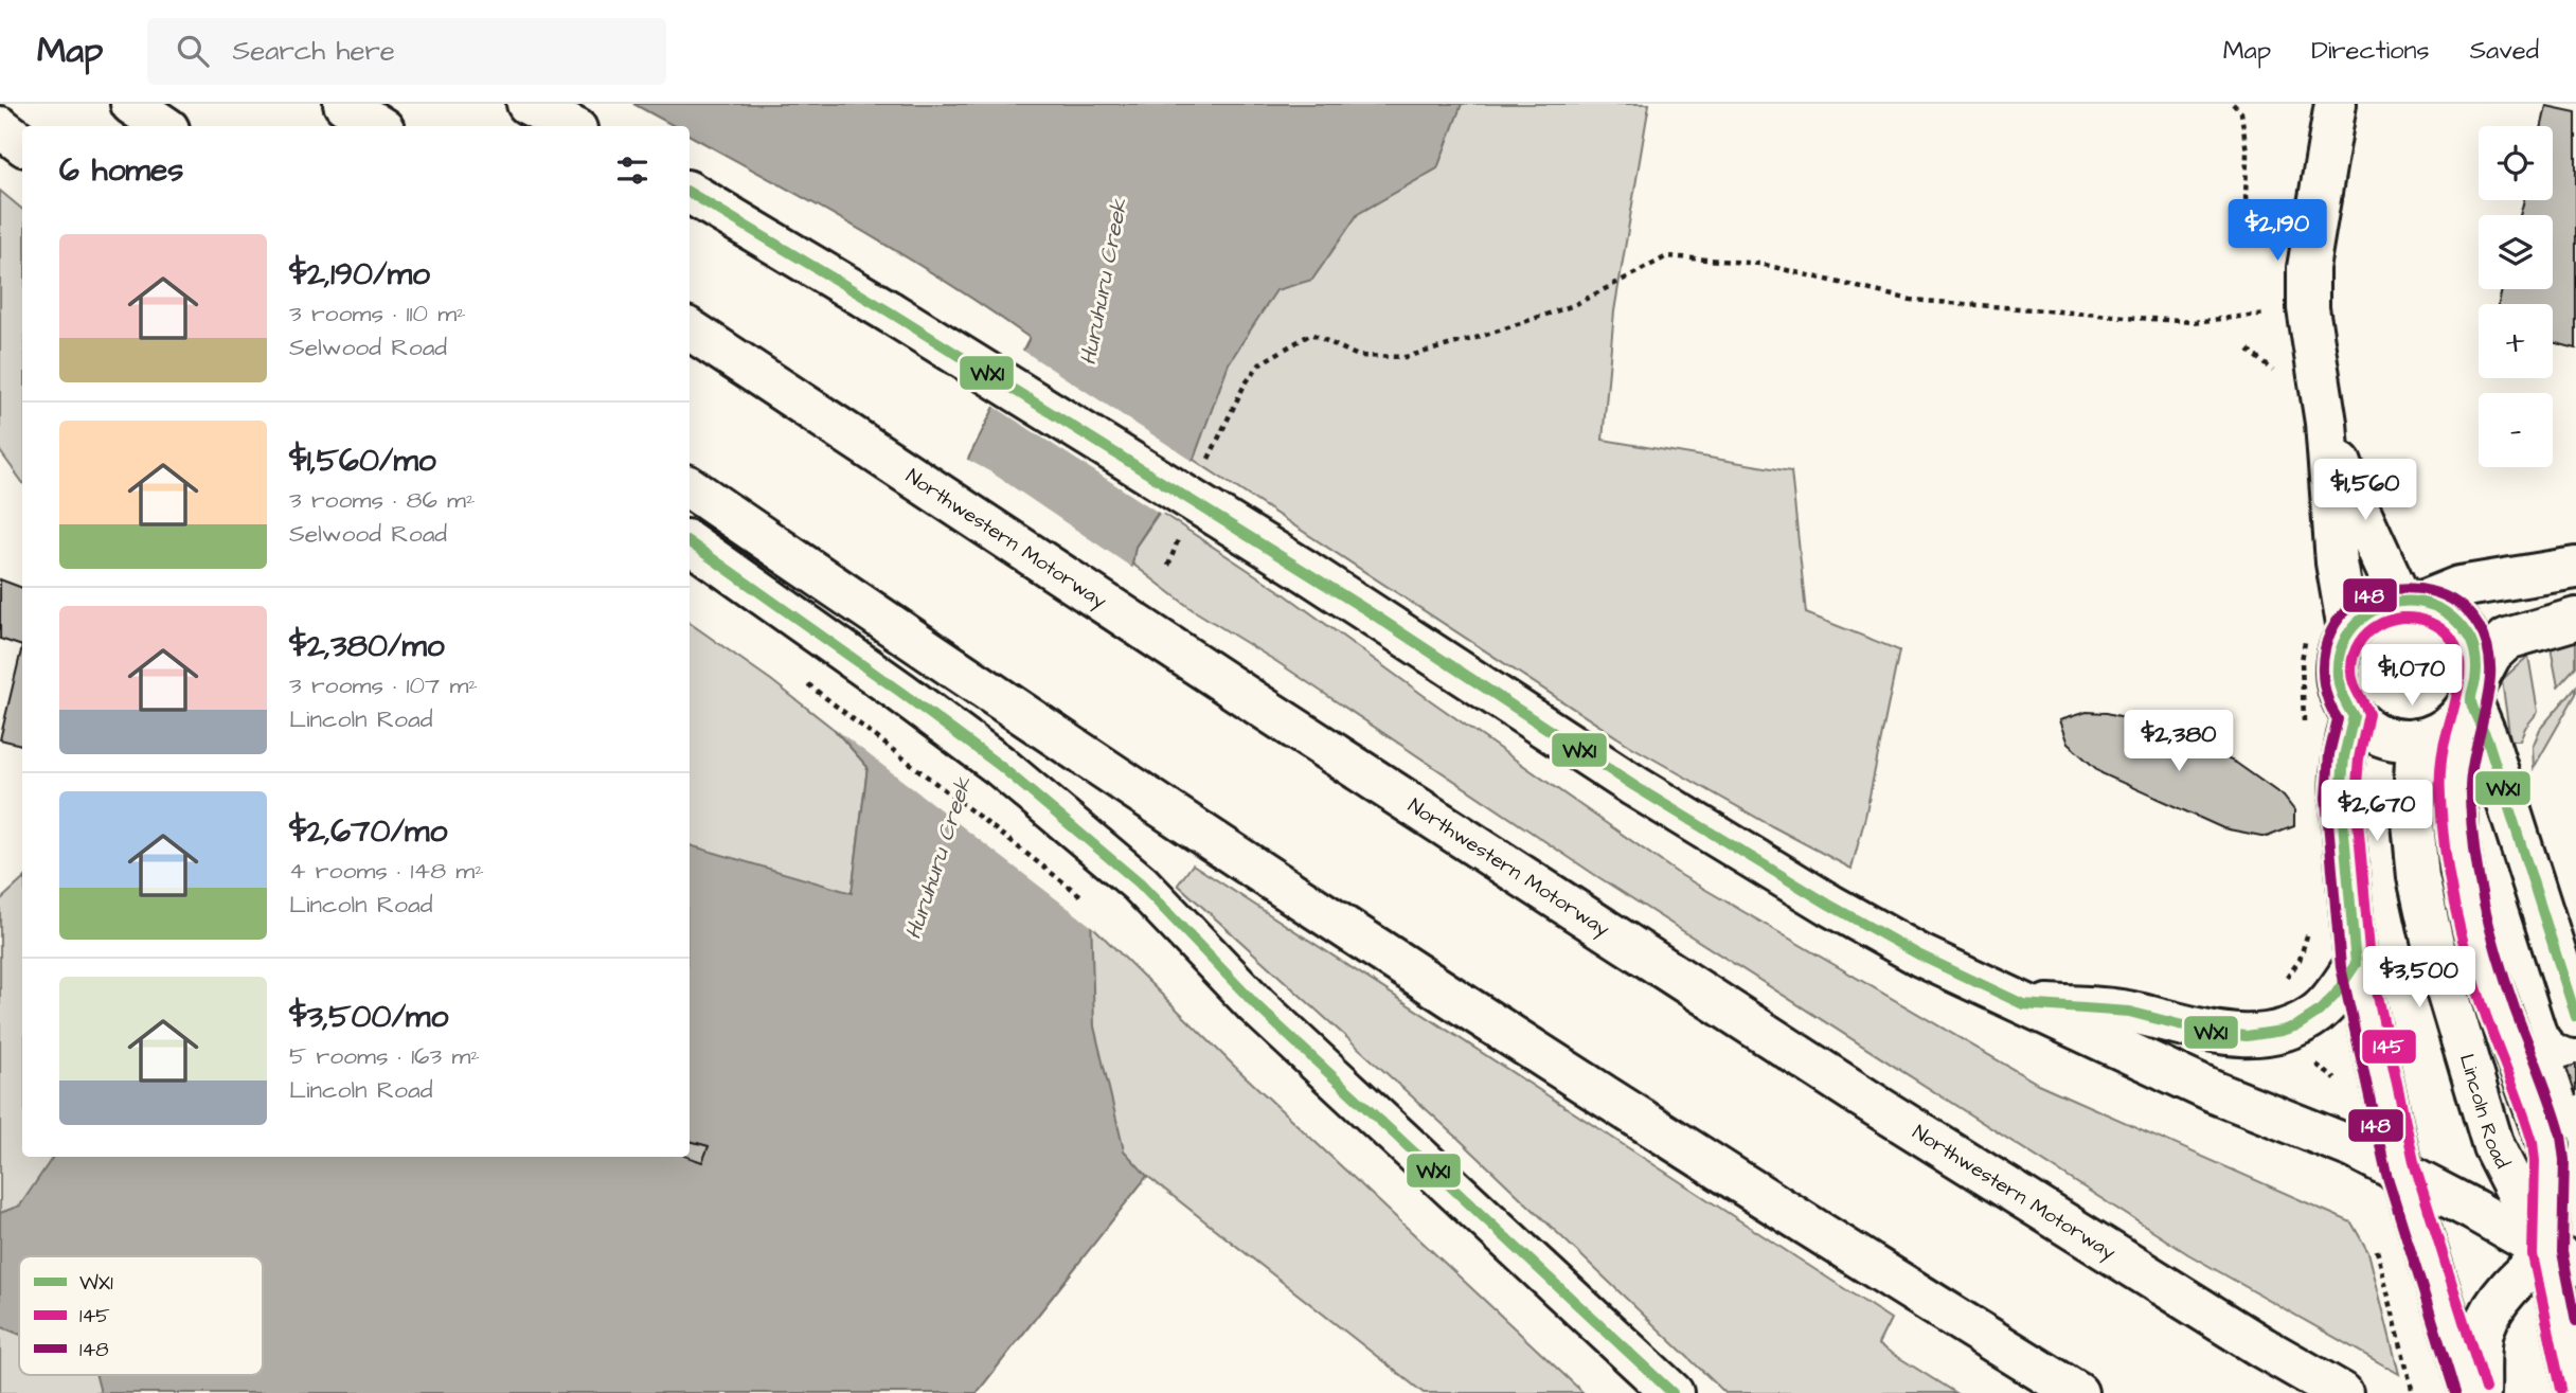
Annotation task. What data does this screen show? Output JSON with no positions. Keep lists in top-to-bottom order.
{
  "streets": {
    "main road": ["Northwestern Motorway", "Lincoln Road"]
  },
  "water": ["Huruhuru Creek"],
  "lines": ["transit line WX1", "transit line 148", "transit line 145"],
  "legend": ["WX1", "145", "148"],
  "page": {
    "header": "Map",
    "search": "Search here",
    "nav": ["Map", "Directions", "Saved"],
    "map_buttons": ["+", "−"],
    "heading": "6 homes",
    "price": [
      "$2,190",
      "$1,560",
      "$1,070",
      "$2,380",
      "$2,670",
      "$3,500"
    ],
    "list": [
      {
        "name": "$2,190/mo",
        "note": "3 rooms · 110 m² · Selwood Road"
      },
      {
        "name": "$1,560/mo",
        "note": "3 rooms · 86 m² · Selwood Road"
      },
      {
        "name": "$2,380/mo",
        "note": "3 rooms · 107 m² · Lincoln Road"
      },
      {
        "name": "$2,670/mo",
        "note": "4 rooms · 148 m² · Lincoln Road"
      },
      {
        "name": "$3,500/mo",
        "note": "5 rooms · 163 m² · Lincoln Road"
      }
    ]
  }
}
